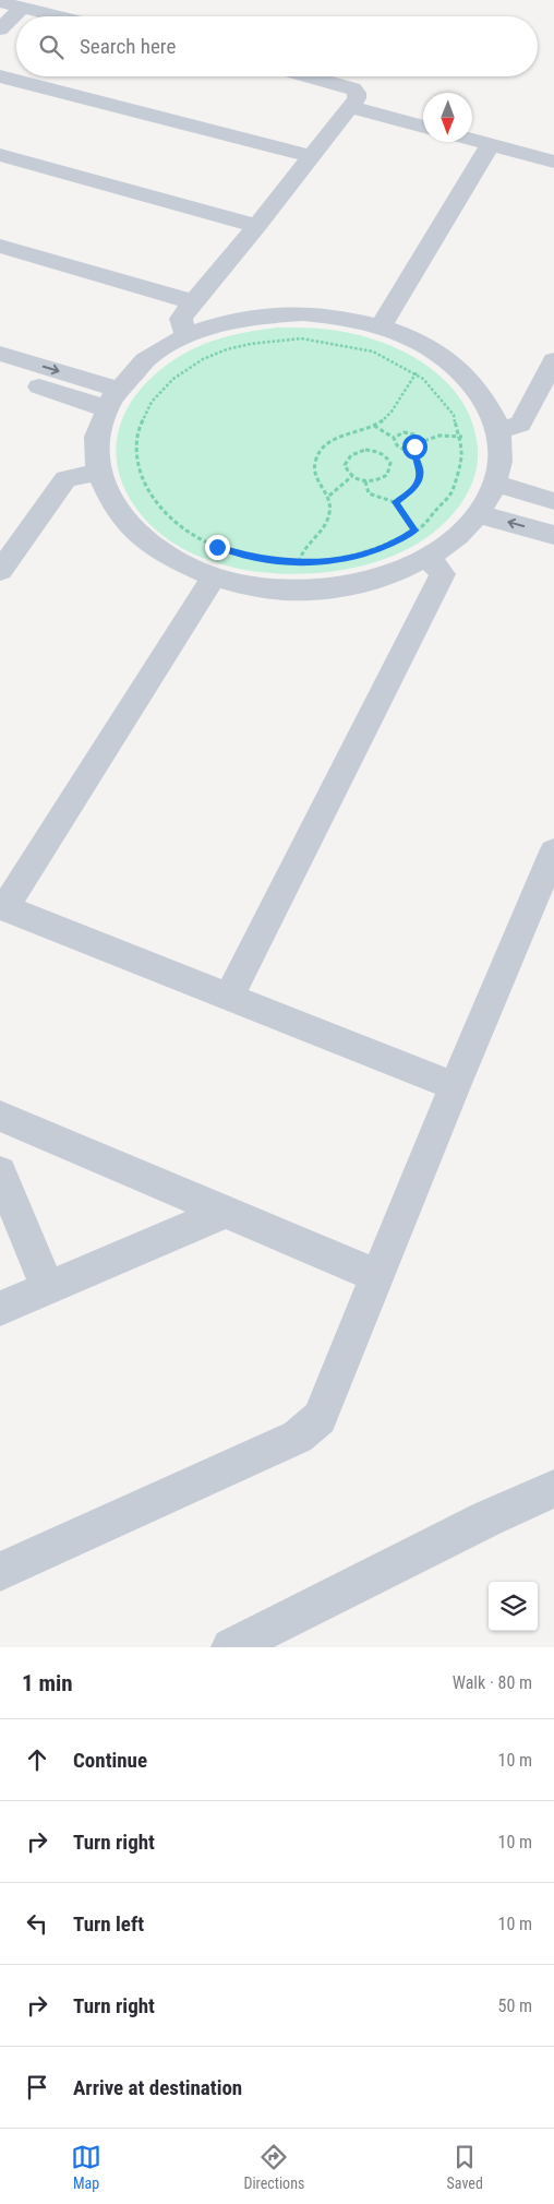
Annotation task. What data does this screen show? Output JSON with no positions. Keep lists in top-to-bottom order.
{
  "north": "bottom",
  "page": {
    "search": "Search here",
    "heading": ["1 min", "Walk · 80 m"],
    "list": [
      ["Continue", "10 m"],
      ["Turn right", "10 m"],
      ["Turn left", "10 m"],
      ["Turn right", "50 m"],
      "Arrive at destination"
    ],
    "nav": ["Map", "Directions", "Saved"]
  }
}
